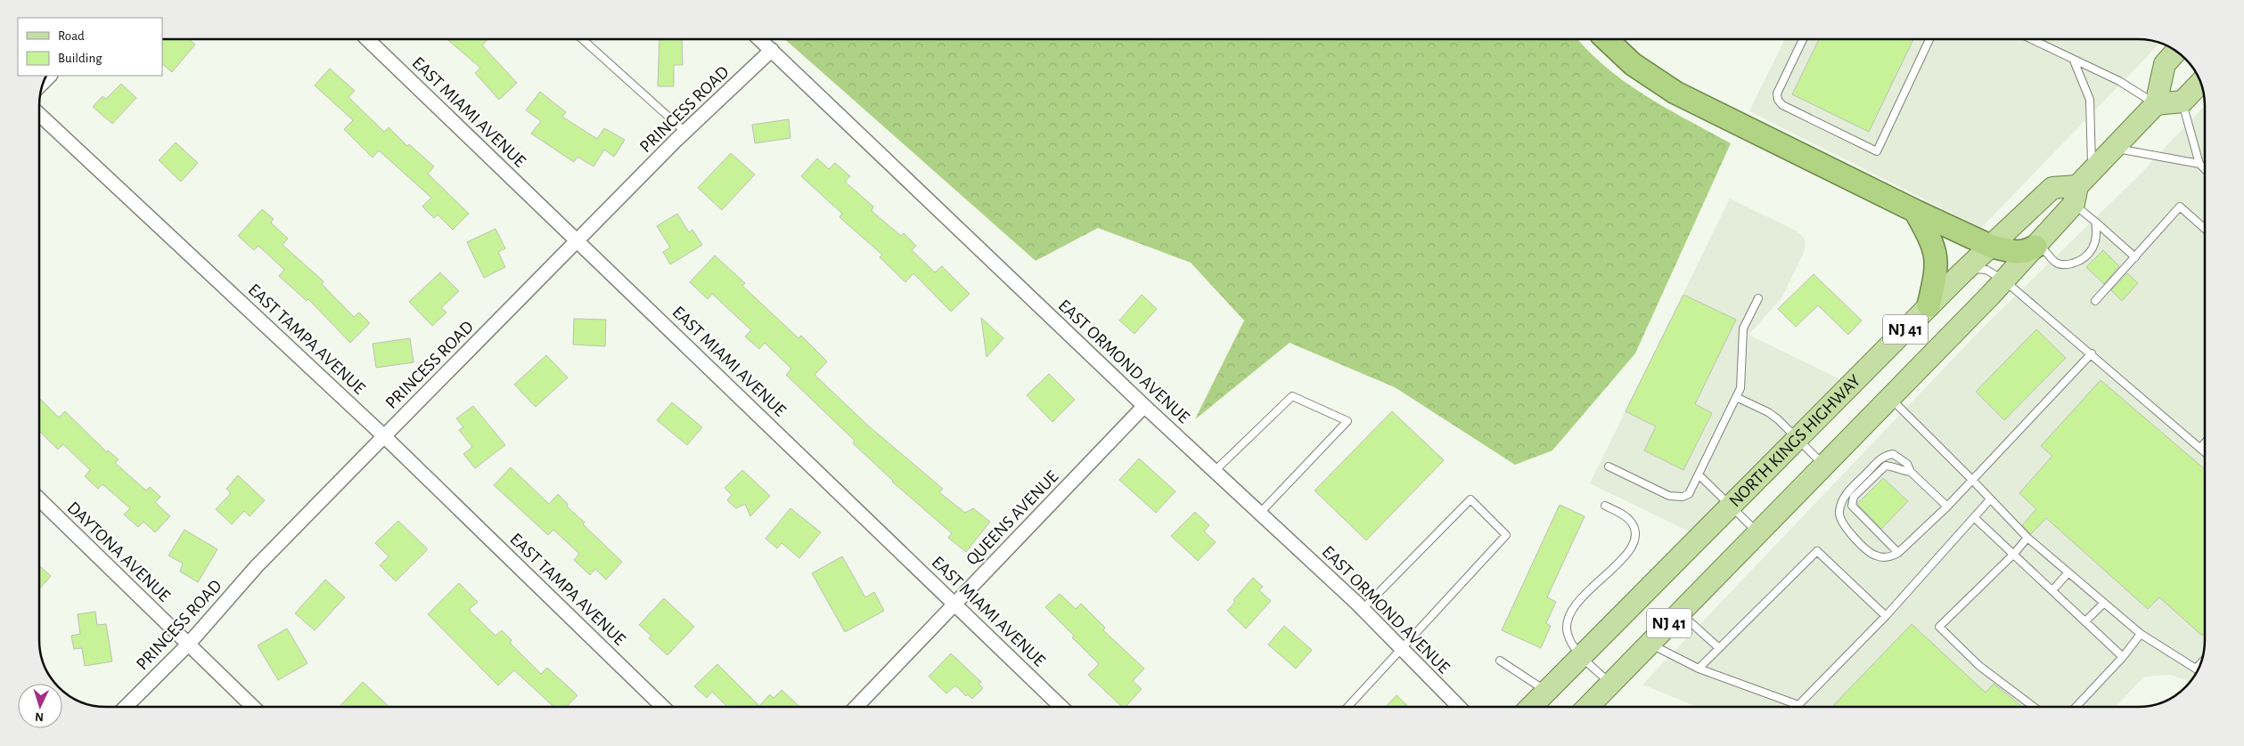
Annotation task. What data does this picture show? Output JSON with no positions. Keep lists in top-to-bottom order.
{
  "streets": {
    "main road": ["NJ 41", "NORTH KINGS HIGHWAY"],
    "street": [
      "PRINCESS ROAD",
      "EAST MIAMI AVENUE",
      "EAST TAMPA AVENUE",
      "EAST ORMOND AVENUE",
      "QUEENS AVENUE",
      "DAYTONA AVENUE"
    ]
  },
  "crossings": [
    ["PRINCESS ROAD", "EAST MIAMI AVENUE"],
    ["PRINCESS ROAD", "EAST TAMPA AVENUE"],
    ["PRINCESS ROAD", "EAST ORMOND AVENUE"],
    ["PRINCESS ROAD", "DAYTONA AVENUE"],
    ["EAST MIAMI AVENUE", "QUEENS AVENUE"],
    ["EAST ORMOND AVENUE", "QUEENS AVENUE"]
  ],
  "legend": ["Road", "Building"],
  "north": "bottom"
}
